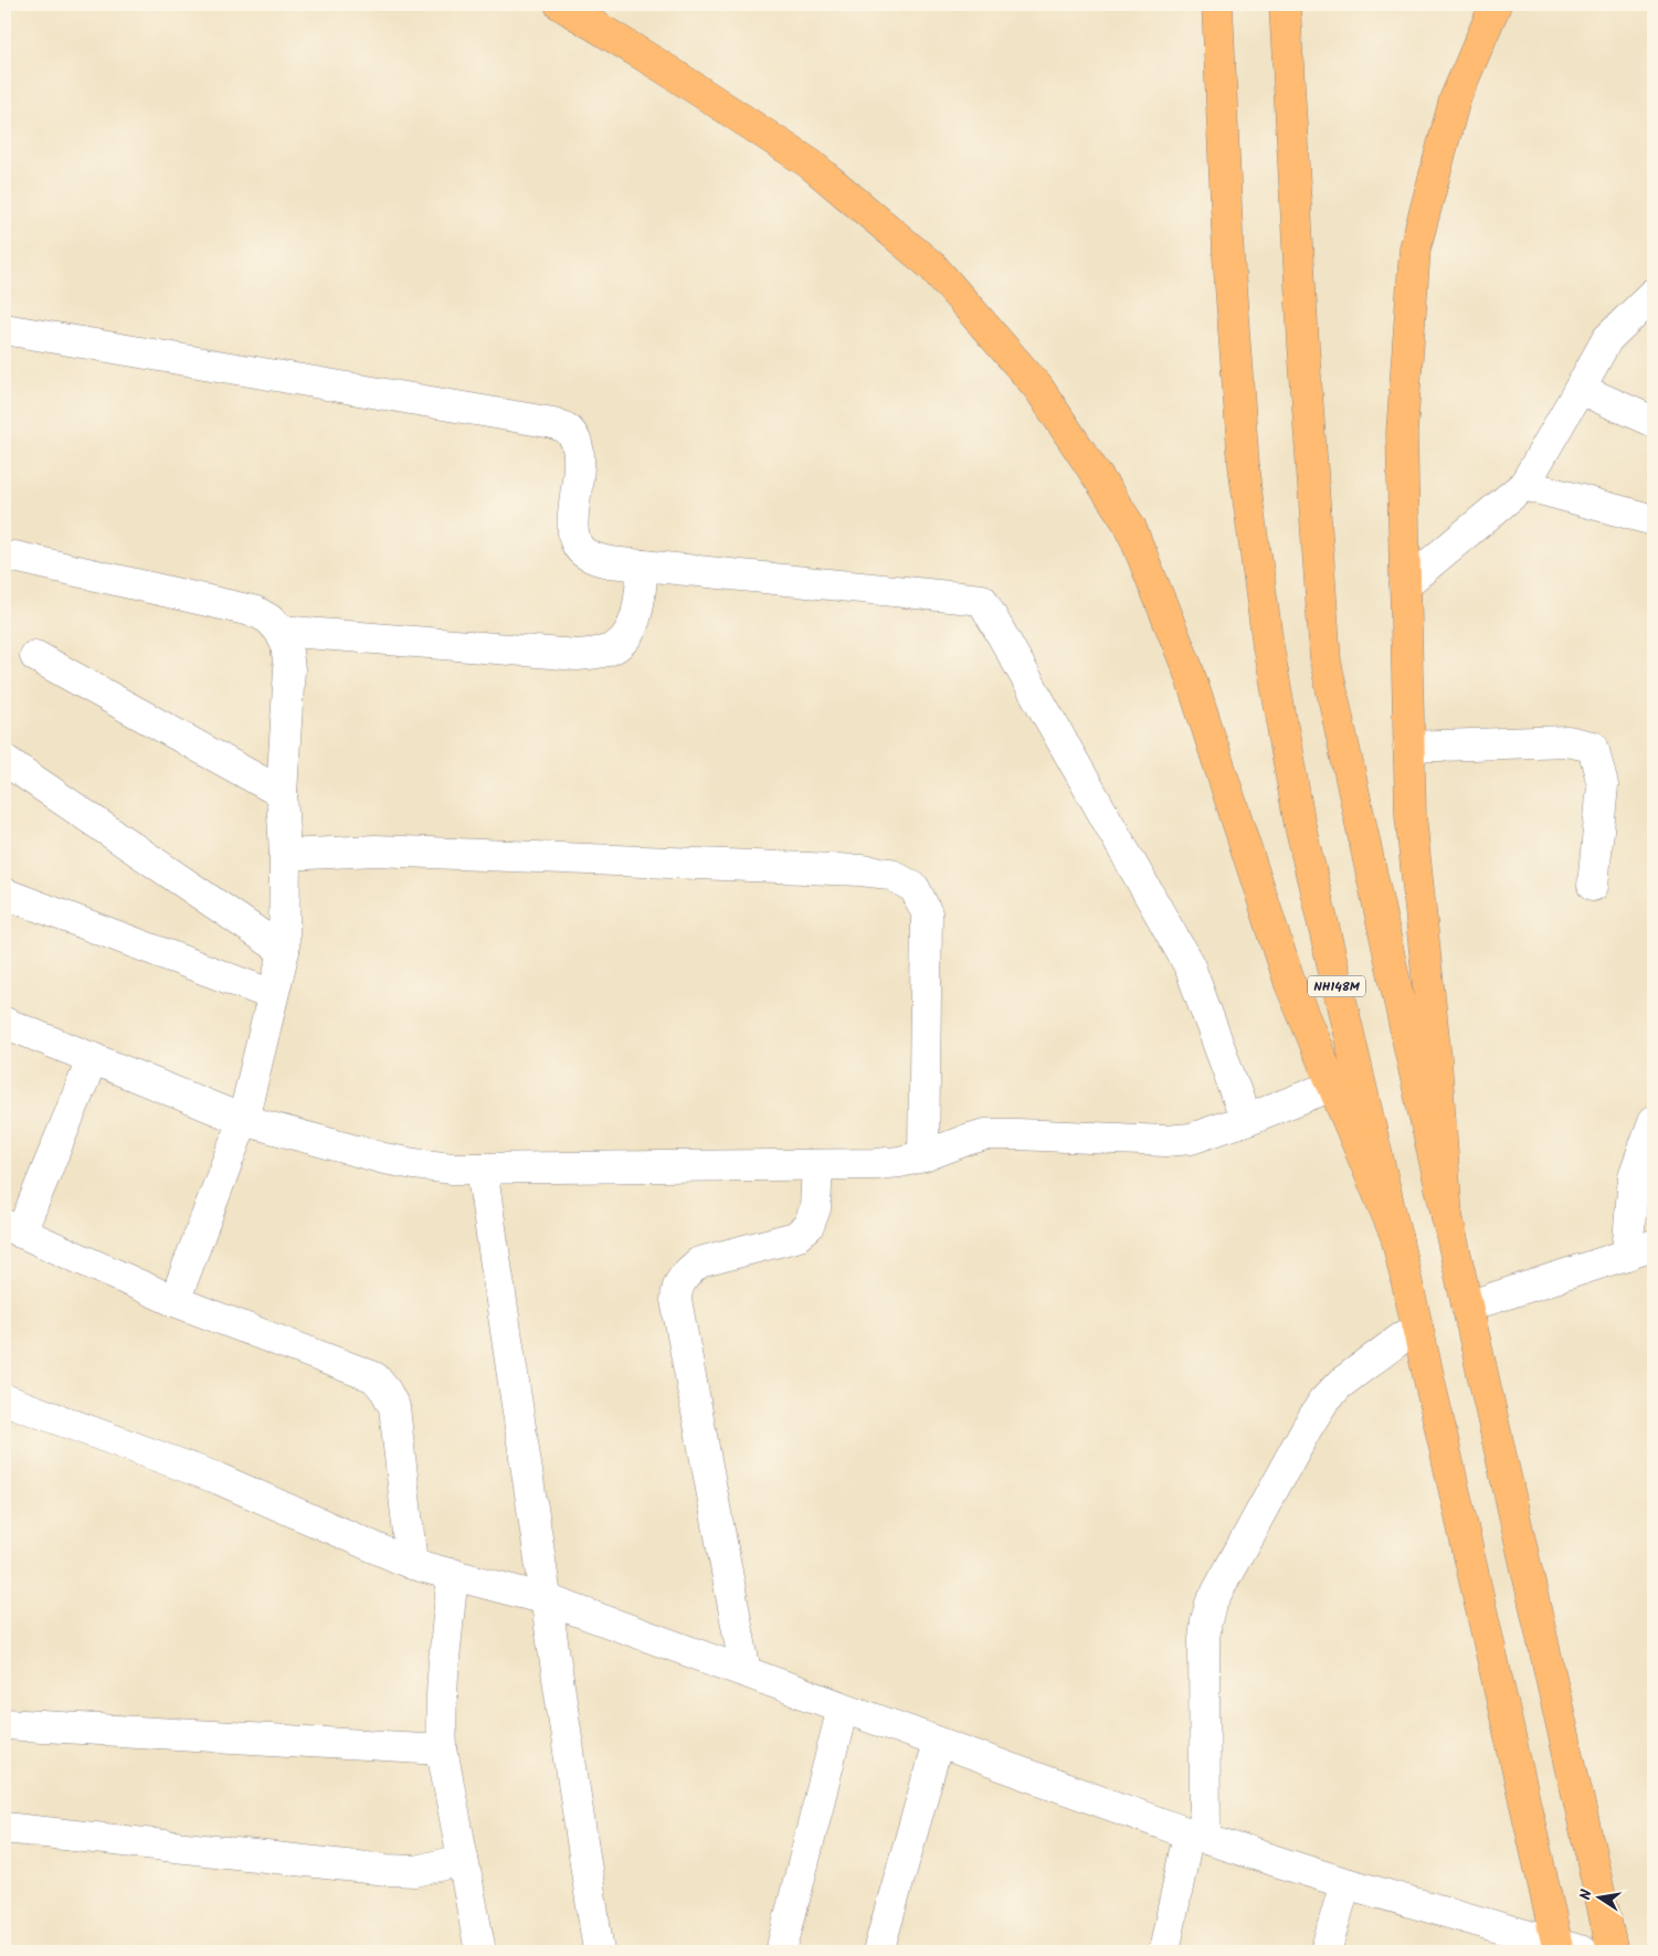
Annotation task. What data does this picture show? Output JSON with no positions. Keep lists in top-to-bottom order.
{
  "streets": {
    "highway": ["NH148M"]
  },
  "north": "left"
}
